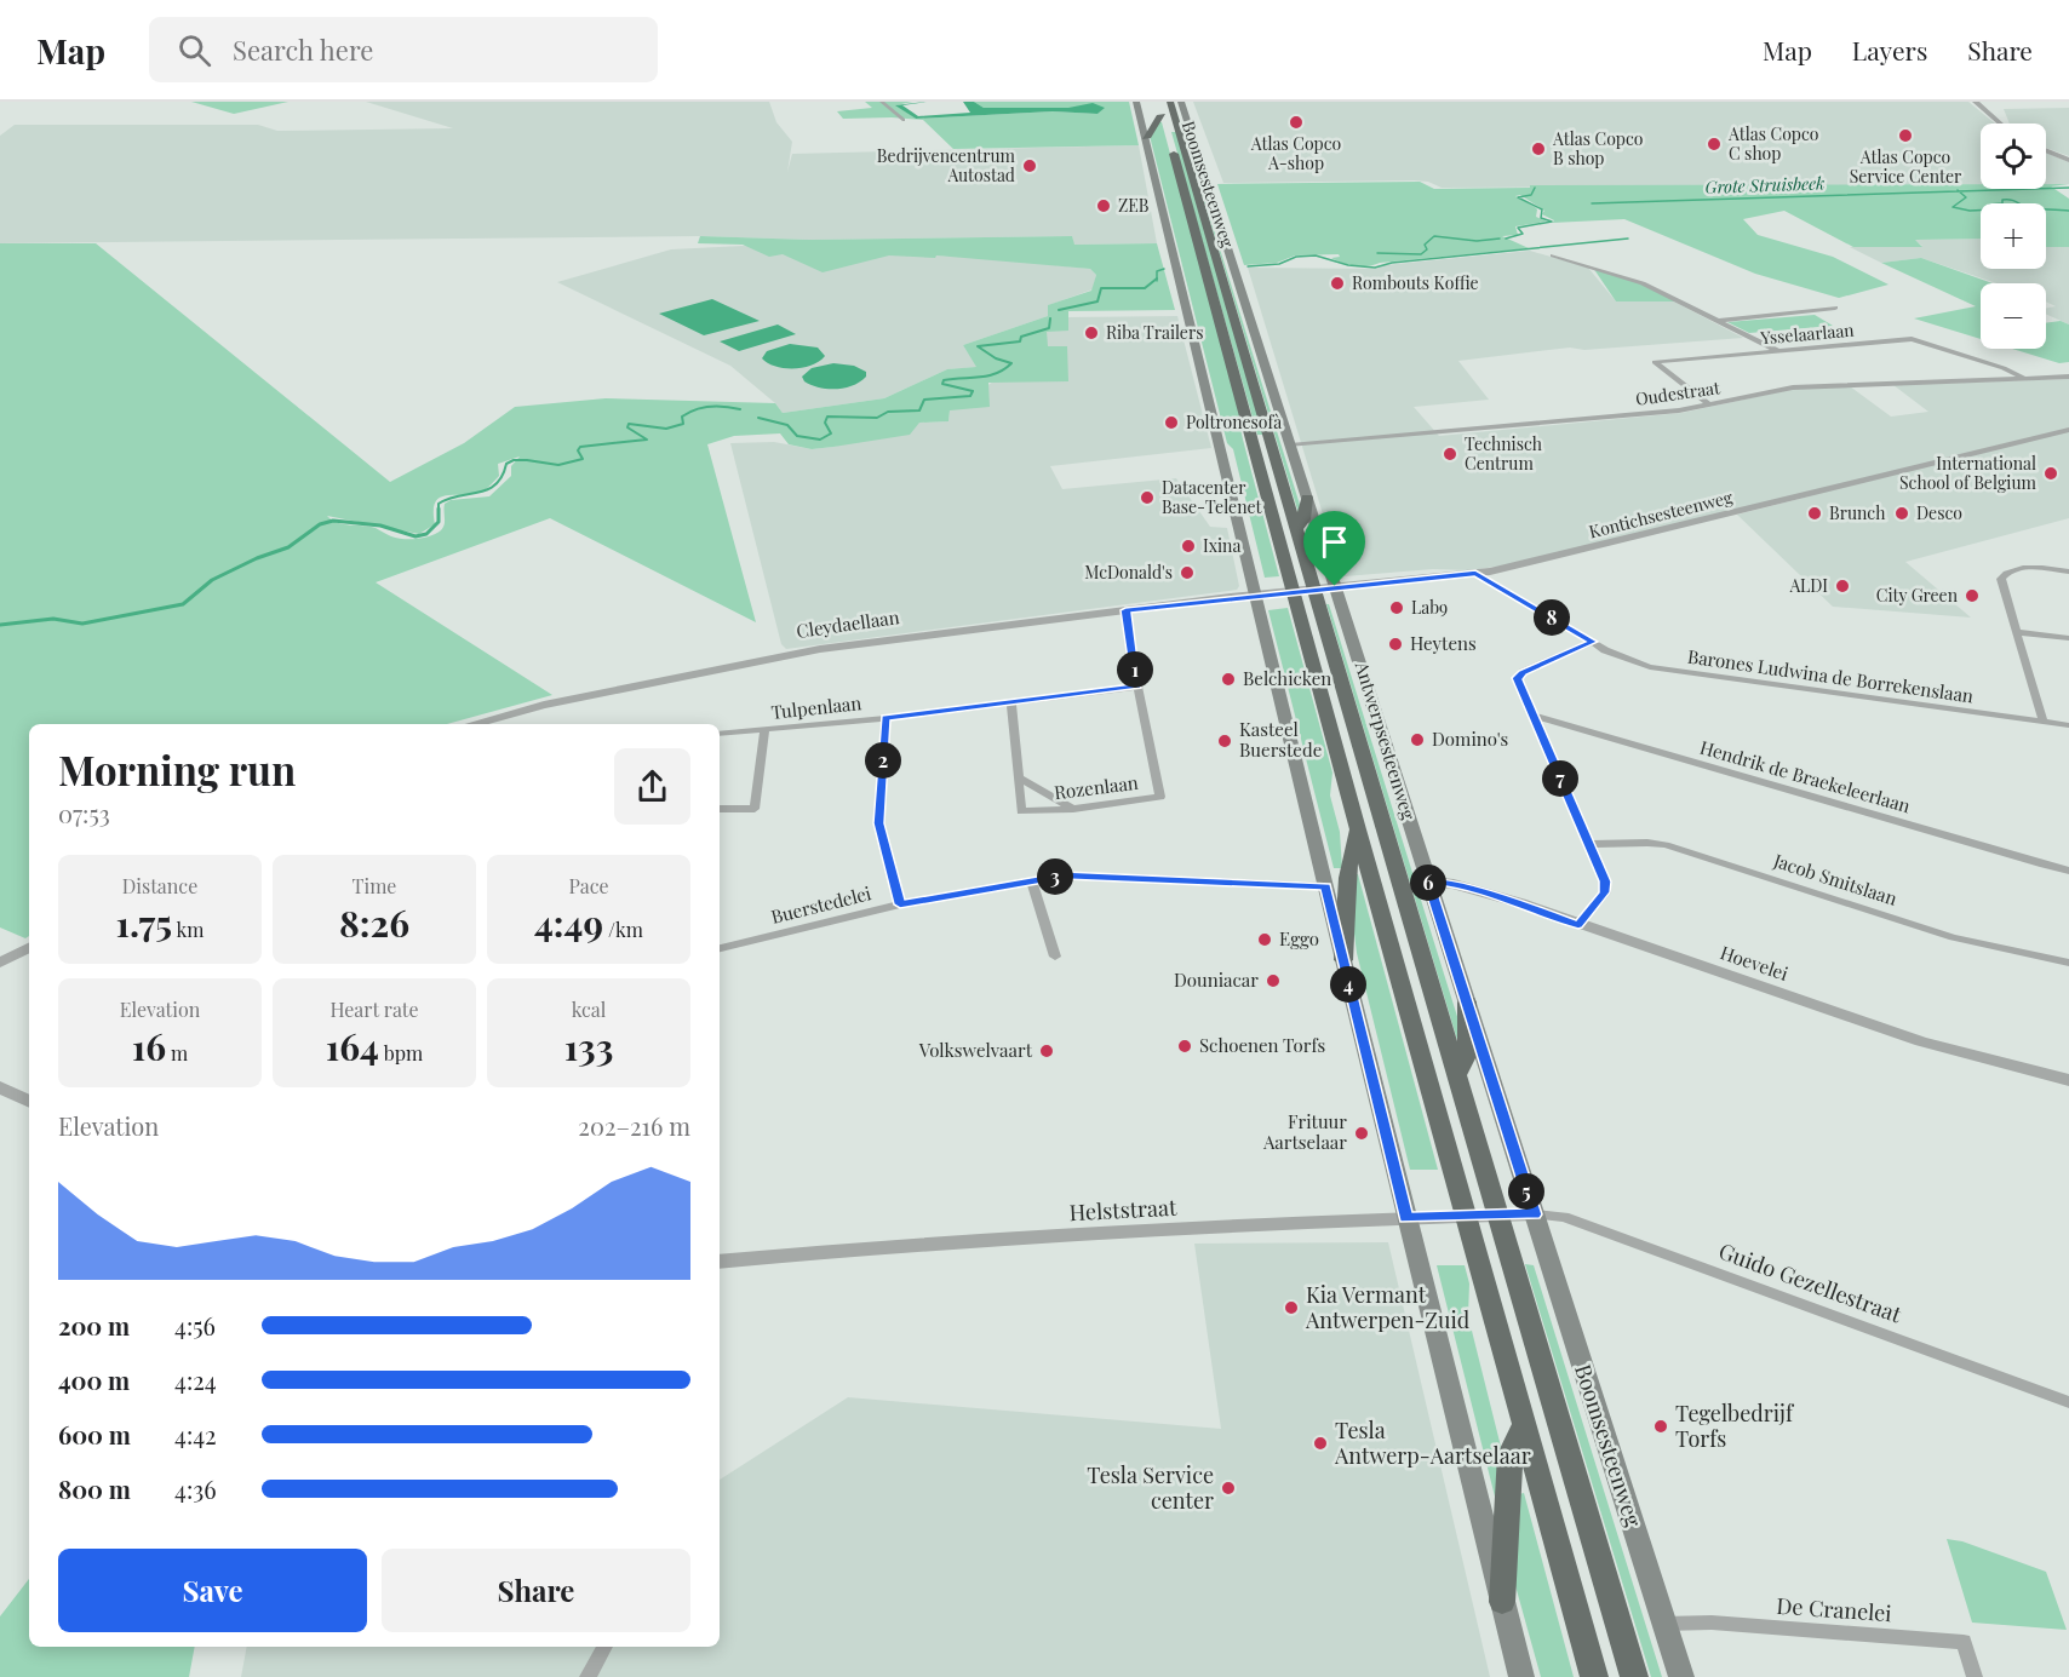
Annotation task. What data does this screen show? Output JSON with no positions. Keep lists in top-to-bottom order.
{
  "streets": {
    "main road": ["Boomsesteenweg", "Antwerpsesteenweg"],
    "street": [
      "Ysselaarlaan",
      "Oudestraat",
      "Kontichsesteenweg",
      "Cleydaellaan",
      "Barones Ludwina de Borrekenslaan",
      "Tulpenlaan",
      "Hendrik de Braekeleerlaan",
      "Rozenlaan",
      "Jacob Smitslaan",
      "Buerstedelei",
      "Hoevelei",
      "Helststraat",
      "Guido Gezellestraat",
      "De Cranelei"
    ]
  },
  "crossings": [
    ["Boomsesteenweg", "Antwerpsesteenweg"],
    ["Boomsesteenweg", "Helststraat"],
    ["Boomsesteenweg", "Guido Gezellestraat"],
    ["Boomsesteenweg", "De Cranelei"],
    ["Ysselaarlaan", "Oudestraat"],
    ["Oudestraat", "Antwerpsesteenweg"],
    ["Kontichsesteenweg", "Cleydaellaan"],
    ["Kontichsesteenweg", "Barones Ludwina de Borrekenslaan"],
    ["Kontichsesteenweg", "Antwerpsesteenweg"],
    ["Cleydaellaan", "Rozenlaan"],
    ["Tulpenlaan", "Rozenlaan"],
    ["Antwerpsesteenweg", "Hoevelei"],
    ["Antwerpsesteenweg", "Helststraat"],
    ["Antwerpsesteenweg", "Guido Gezellestraat"],
    ["Helststraat", "Guido Gezellestraat"]
  ],
  "water": ["Grote Struisbeek"],
  "places": [
    "Atlas Copco A-shop",
    "Atlas Copco Service Center",
    "Atlas Copco C shop",
    "Atlas Copco B shop",
    "Bedrijvencentrum Autostad",
    "ZEB",
    "Rombouts Koffie",
    "Riba Trailers",
    "Poltronesofà",
    "Technisch Centrum",
    "International School of Belgium",
    "Datacenter Base-Telenet",
    "Brunch",
    "Desco",
    "Ixina",
    "McDonald's",
    "ALDI",
    "City Green",
    "Lab9",
    "Heytens",
    "Belchicken",
    "Domino's",
    "Kasteel Buerstede",
    "Eggo",
    "Douniacar",
    "Schoenen Torfs",
    "Volkswelvaart",
    "Frituur Aartselaar",
    "Kia Vermant Antwerpen-Zuid",
    "Tegelbedrijf Torfs",
    "Tesla Antwerp-Aartselaar",
    "Tesla Service center"
  ],
  "page": {
    "header": "Map",
    "search": "Search here",
    "nav": ["Map", "Layers", "Share"],
    "map_buttons": ["+", "−"],
    "pins": [
      "8",
      "1",
      "2",
      "7",
      "3",
      "6",
      "4",
      "5"
    ],
    "heading": ["Morning run", "07:53"],
    "stats": [
      ["Distance", "1.75 km"],
      ["Time", "8:26"],
      ["Pace", "4:49 /km"],
      ["Elevation", "16 m"],
      ["Heart rate", "164 bpm"],
      ["kcal", "133"]
    ],
    "chart": ["Elevation", "202–216 m"],
    "list": [
      {
        "name": "200 m",
        "note": "4:56"
      },
      {
        "name": "400 m",
        "note": "4:24"
      },
      {
        "name": "600 m",
        "note": "4:42"
      },
      {
        "name": "800 m",
        "note": "4:36"
      }
    ],
    "buttons": ["Save", "Share"]
  }
}
